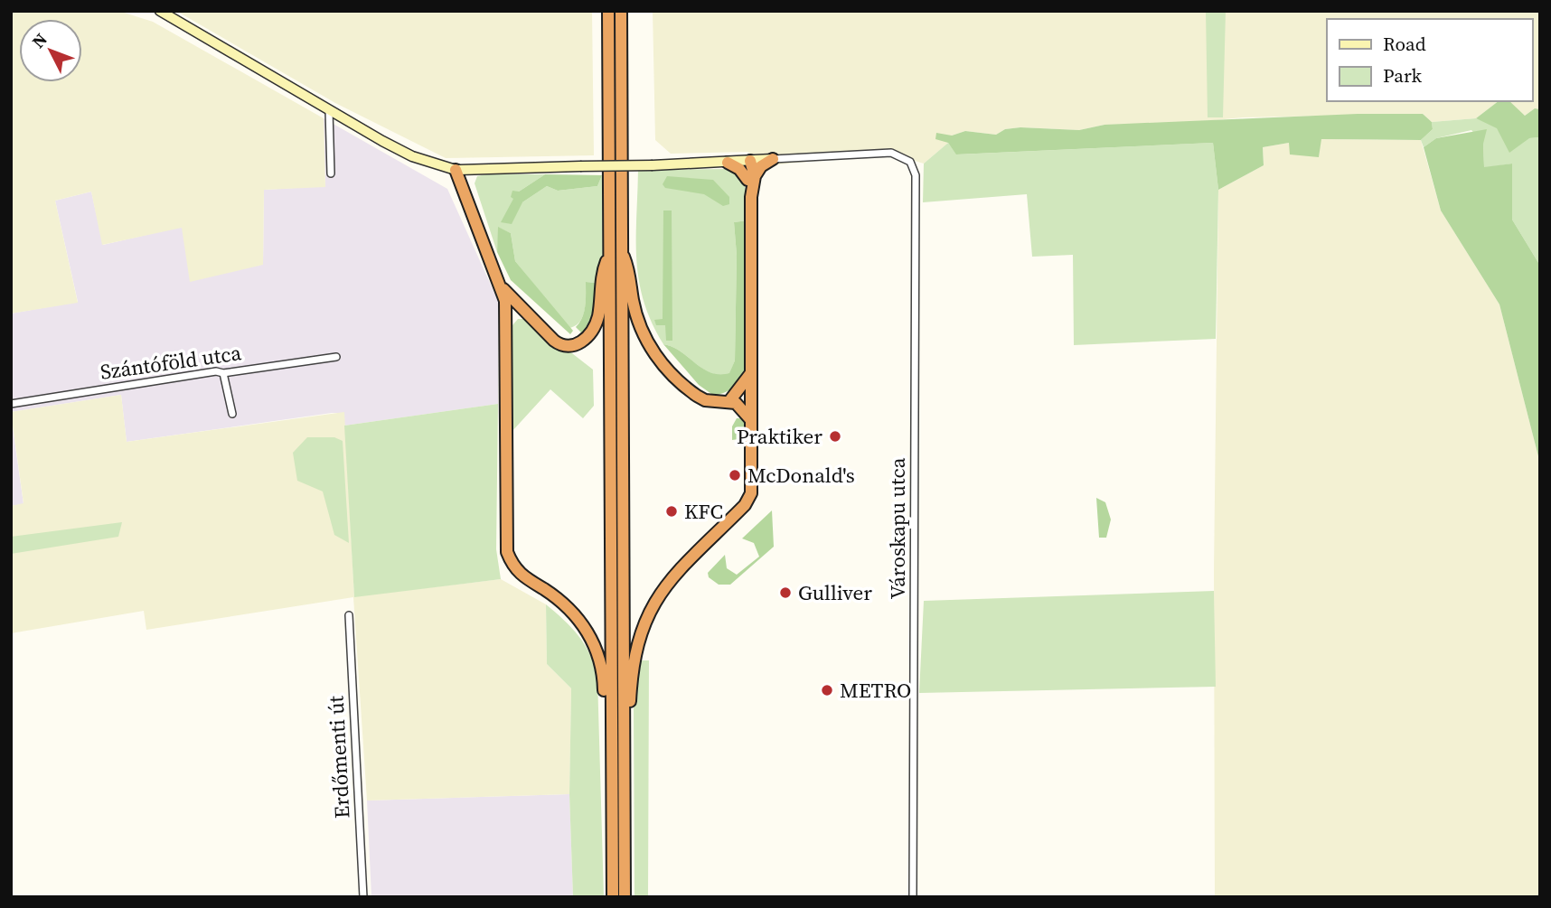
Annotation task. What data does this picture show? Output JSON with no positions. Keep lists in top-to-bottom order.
{
  "streets": {
    "street": ["Szántóföld utca", "Városkapu utca", "Erdőmenti út"]
  },
  "places": [
    "Praktiker",
    "McDonald's",
    "KFC",
    "Gulliver",
    "METRO"
  ],
  "legend": ["Road", "Park"],
  "north": "top left"
}
